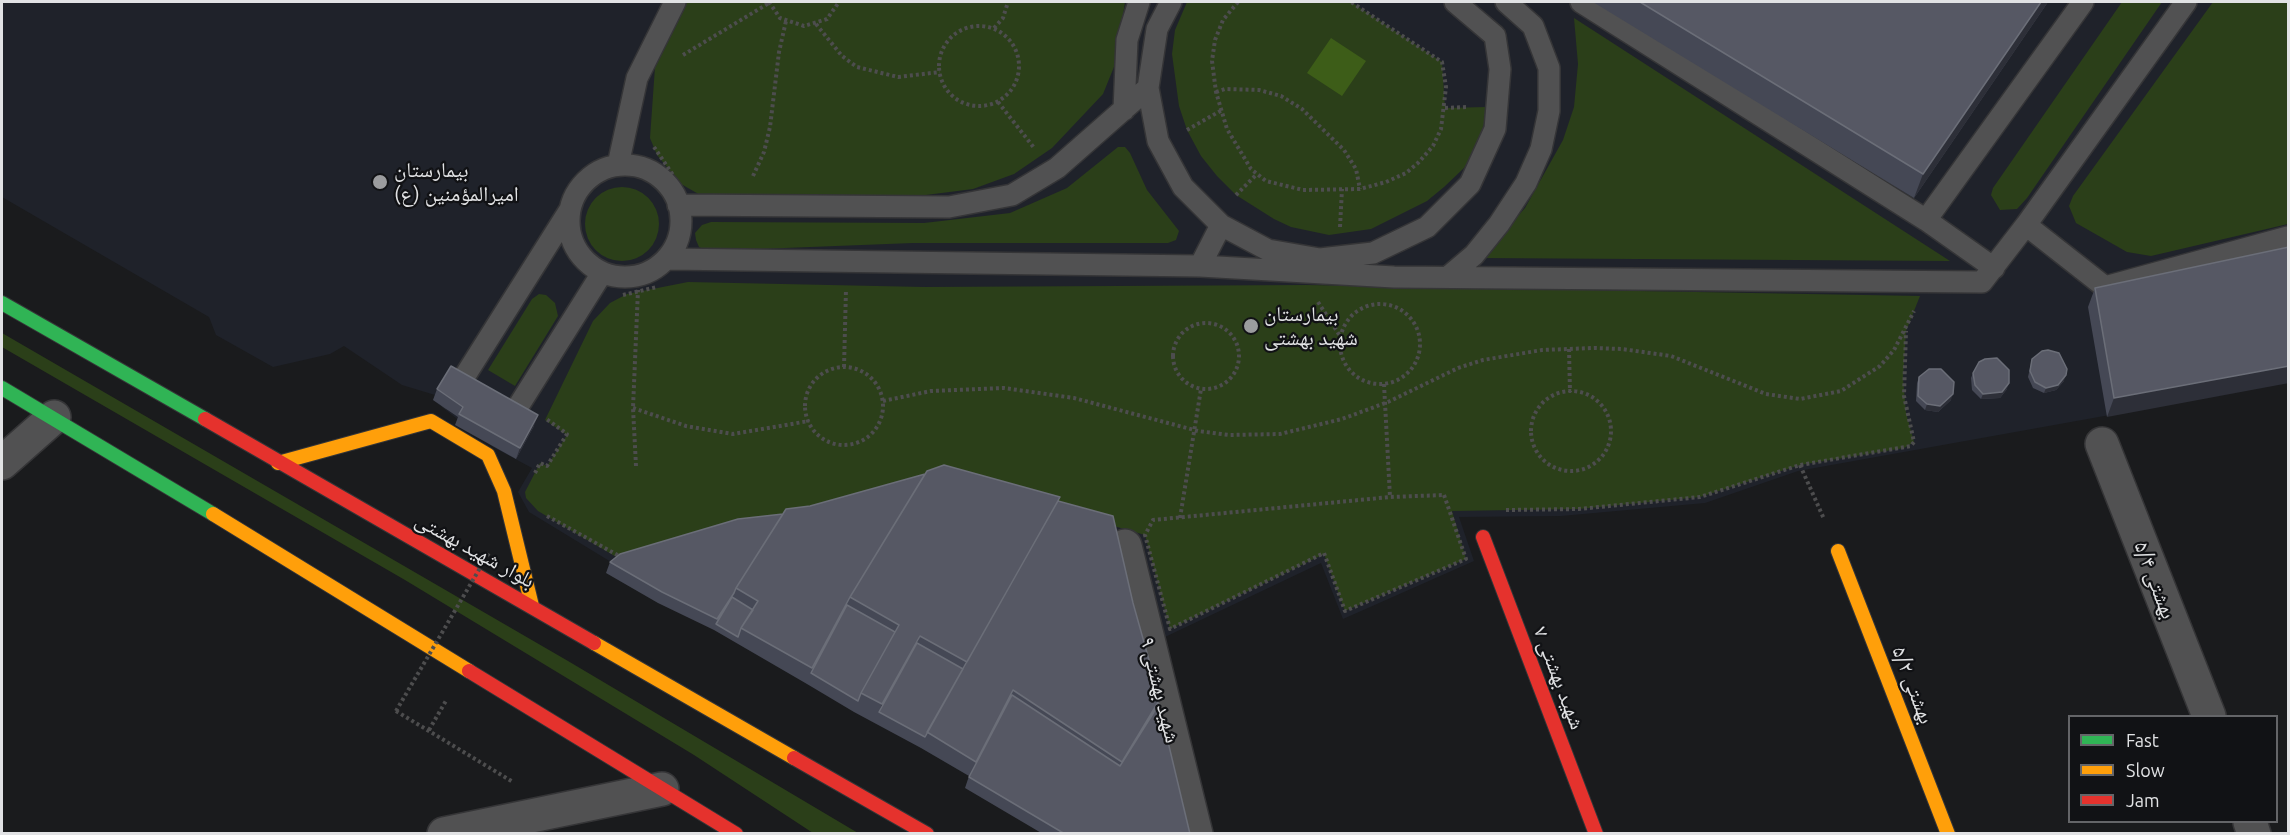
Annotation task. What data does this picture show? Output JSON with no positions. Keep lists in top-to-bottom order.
{
  "streets": {
    "main road": ["بلوار شهید بهشتی", "شهید بهشتی ۷", "بهشتی ۵/۲"],
    "street": ["بهشتی ۵/۴", "شهید بهشتی ۹"]
  },
  "places": ["بیمارستان امیرالمؤمنین (ع)", "بیمارستان شهید بهشتی"],
  "legend": ["Fast", "Slow", "Jam"]
}
